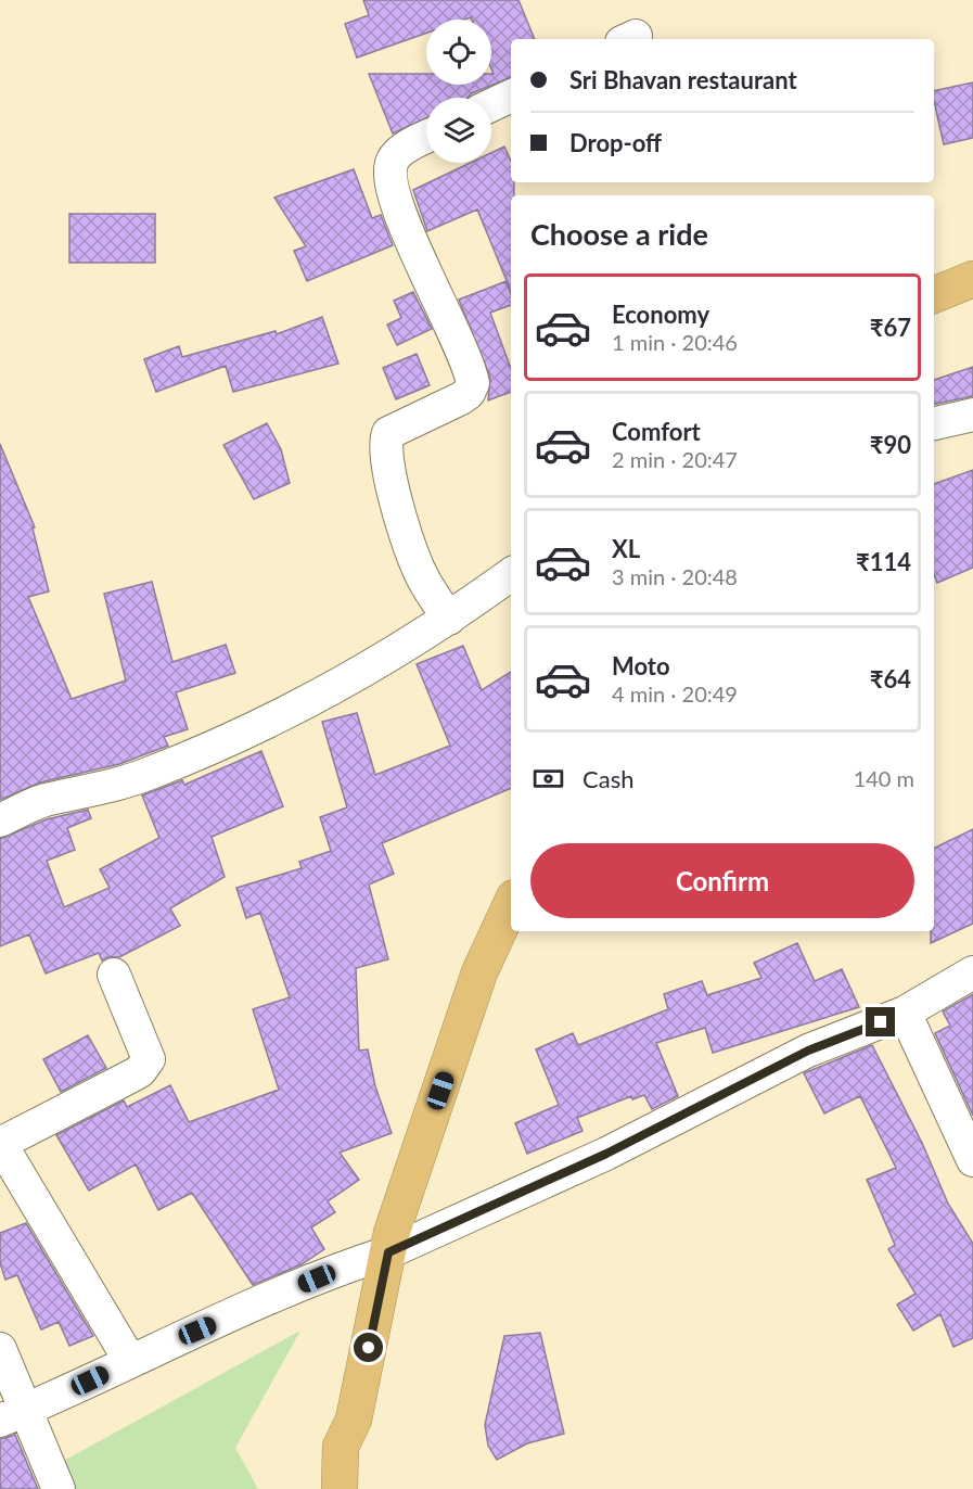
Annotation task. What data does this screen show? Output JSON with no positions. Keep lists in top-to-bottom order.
{
  "page": {
    "banner": ["Sri Bhavan restaurant", "Drop-off"],
    "heading": "Choose a ride",
    "list": [
      {
        "name": "Economy",
        "note": "1 min · 20:46",
        "value": "₹67"
      },
      {
        "name": "Comfort",
        "note": "2 min · 20:47",
        "value": "₹90"
      },
      {
        "name": "XL",
        "note": "3 min · 20:48",
        "value": "₹114"
      },
      {
        "name": "Moto",
        "note": "4 min · 20:49",
        "value": "₹64"
      }
    ],
    "pay": ["Cash", "140 m"],
    "buttons": "Confirm"
  }
}
